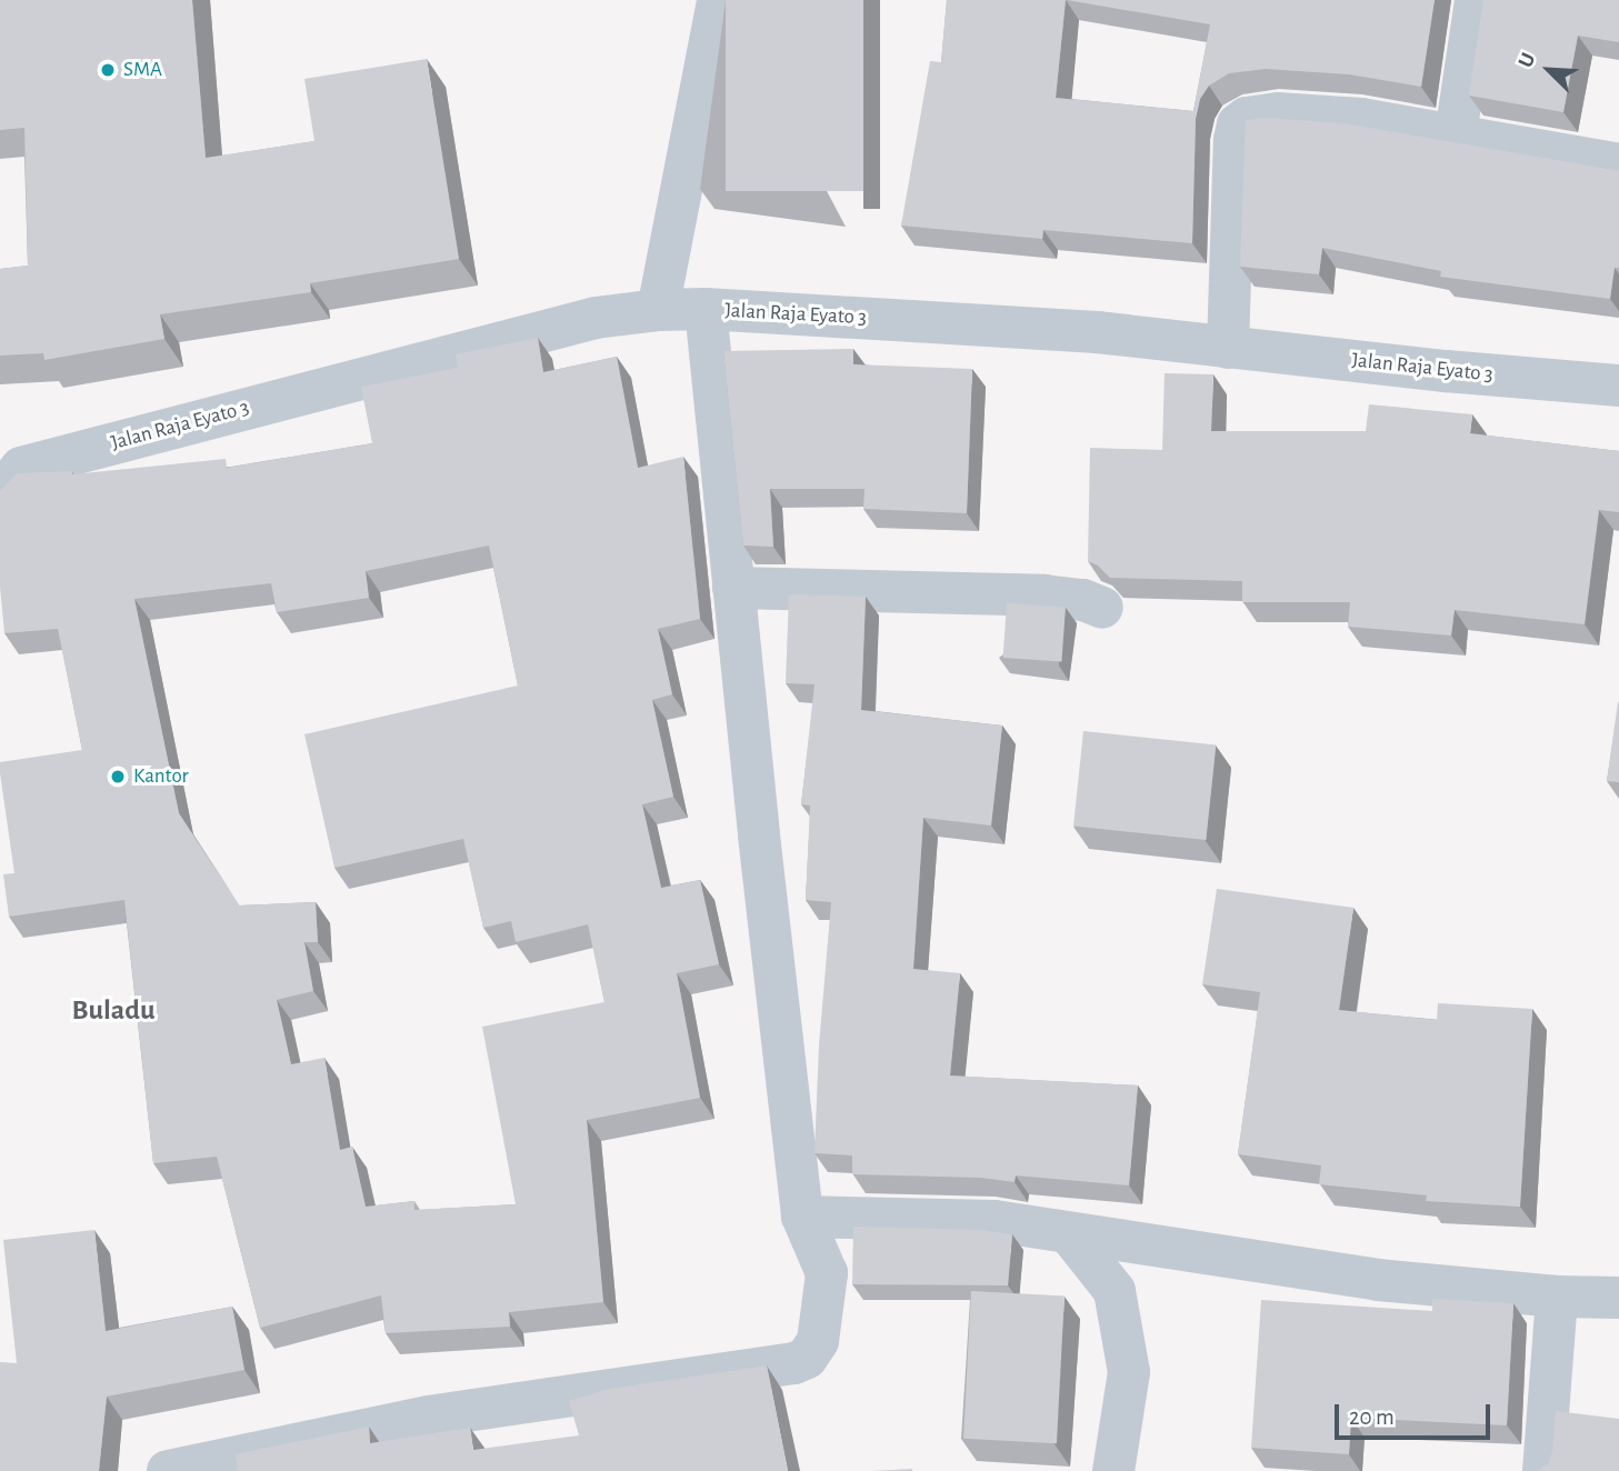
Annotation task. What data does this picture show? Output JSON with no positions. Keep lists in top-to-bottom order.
{
  "streets": {
    "street": ["Jalan Raja Eyato 3"]
  },
  "districts": ["Buladu"],
  "places": ["SMA", "Kantor"],
  "scale_bar": "20 m",
  "north": "top left"
}
